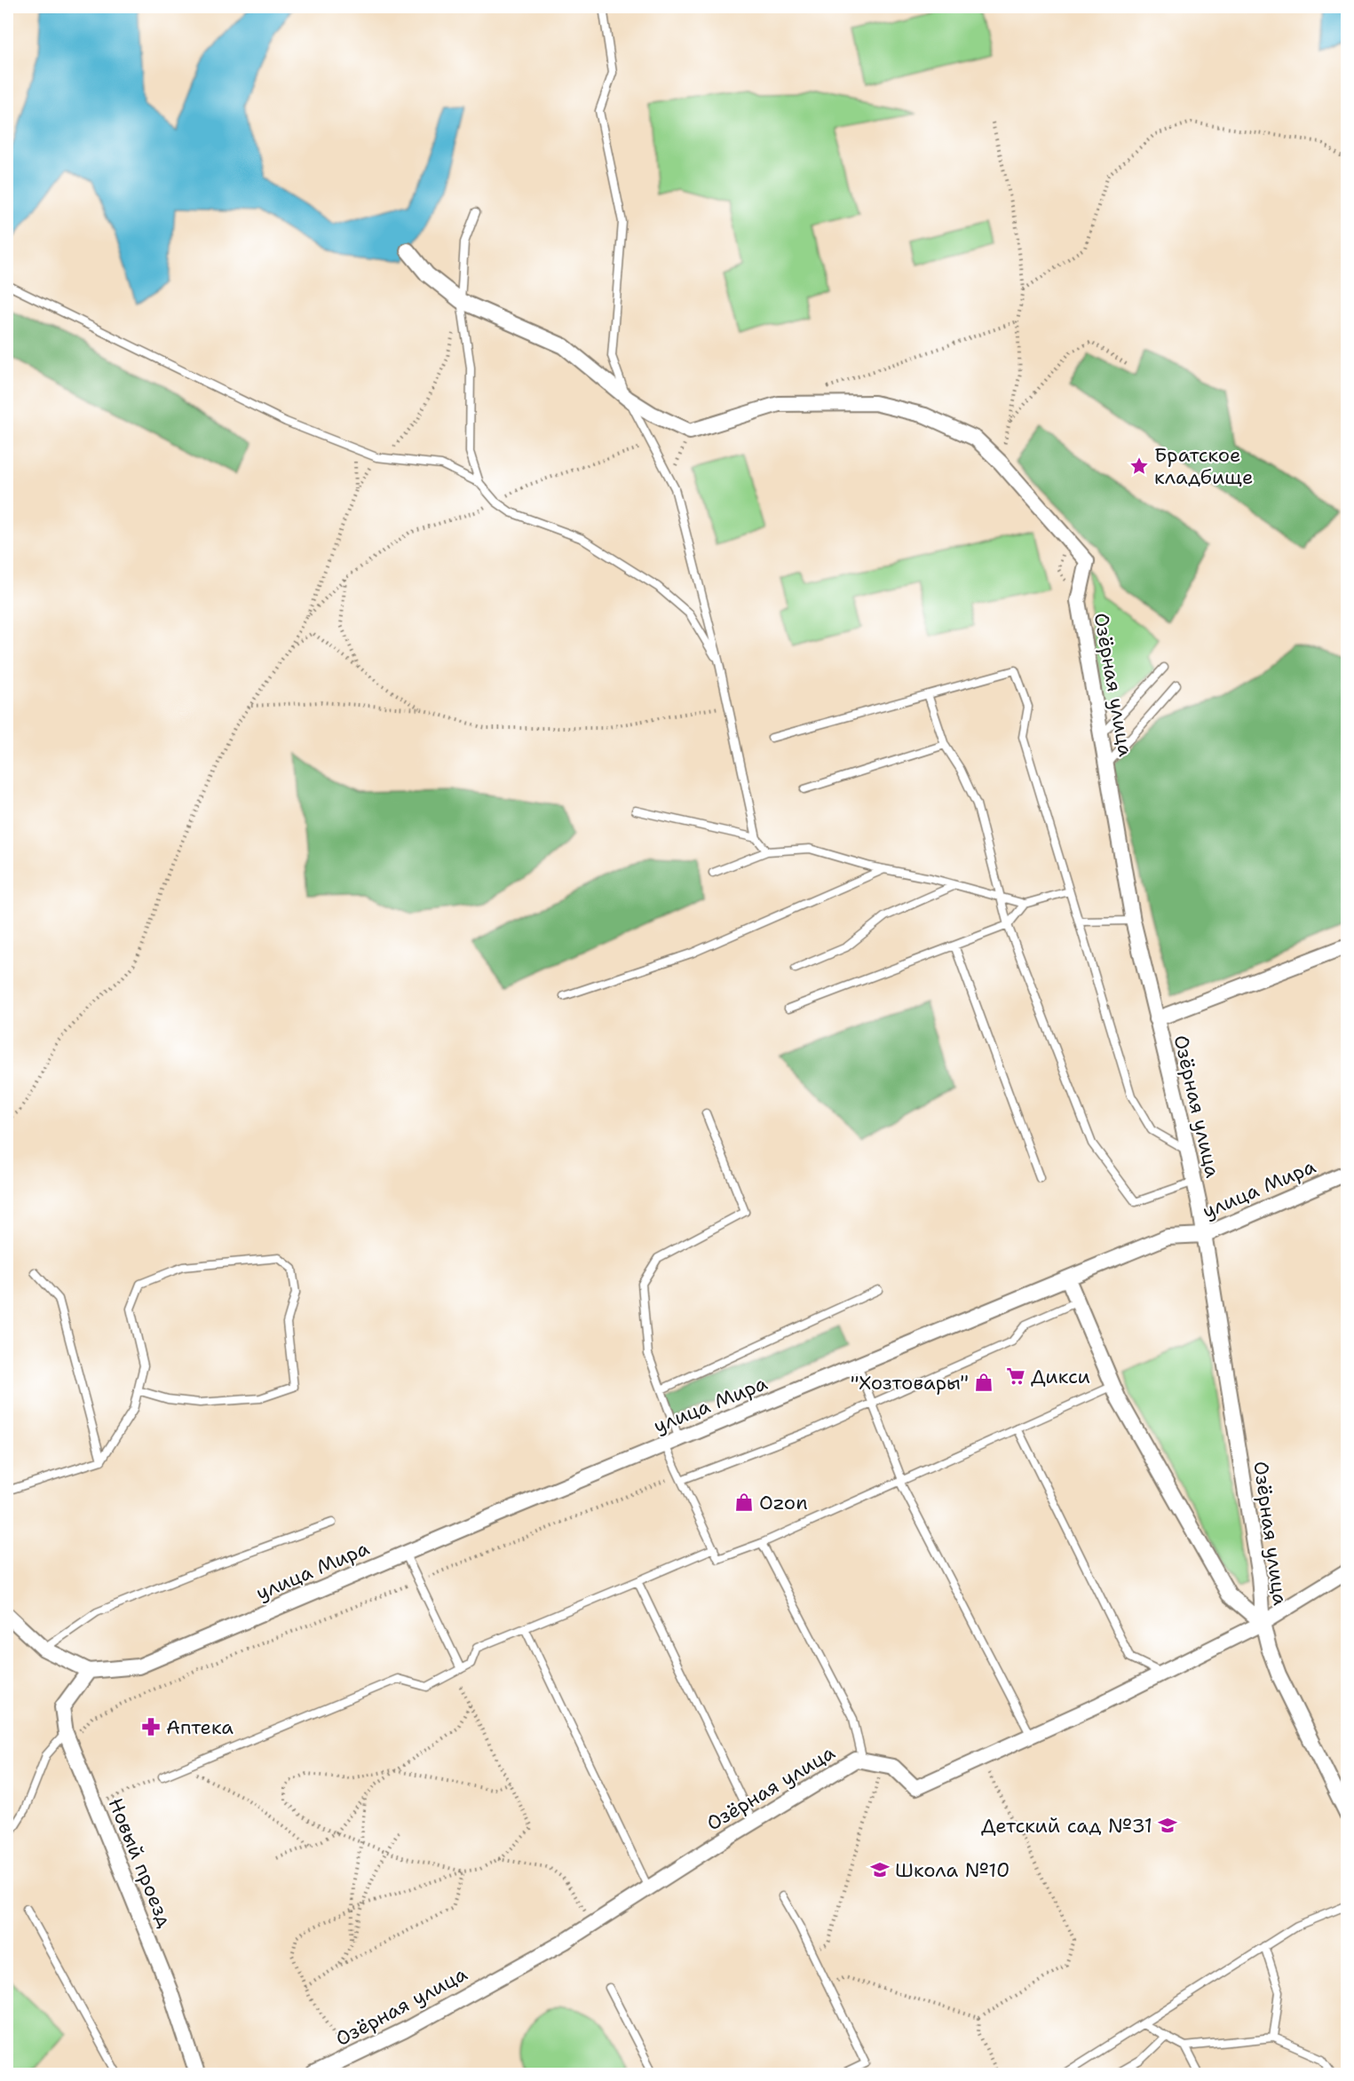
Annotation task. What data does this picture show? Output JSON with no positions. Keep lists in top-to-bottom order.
{
  "streets": {
    "street": ["Озёрная улица", "улица Мира", "Новый проезд"]
  },
  "crossings": [
    ["Озёрная улица", "улица Мира"],
    ["улица Мира", "Новый проезд"]
  ],
  "places": {
    "place": ["Братское кладбище"],
    "supermarket": ["Дикси"],
    "shop": ["\"Хозтовары\"", "Ozon"],
    "pharmacy": ["Аптека"],
    "school or university": ["Детский сад №31", "Школа №10"]
  }
}
